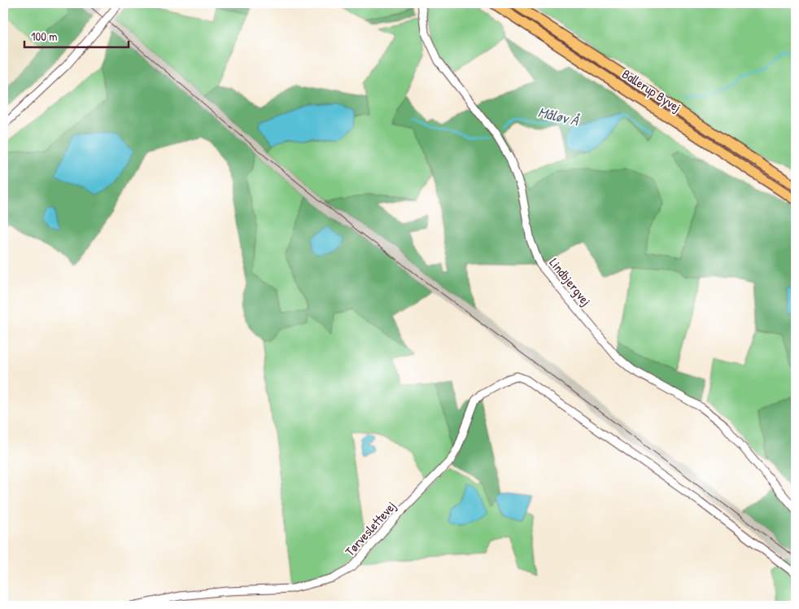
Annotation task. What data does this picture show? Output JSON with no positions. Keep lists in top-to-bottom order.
{
  "streets": {
    "main road": ["Ballerup Byvej"],
    "street": ["Lindbjergvej", "Tørveslettevej"]
  },
  "water": ["Måløv Å"],
  "scale_bar": "100 m"
}
